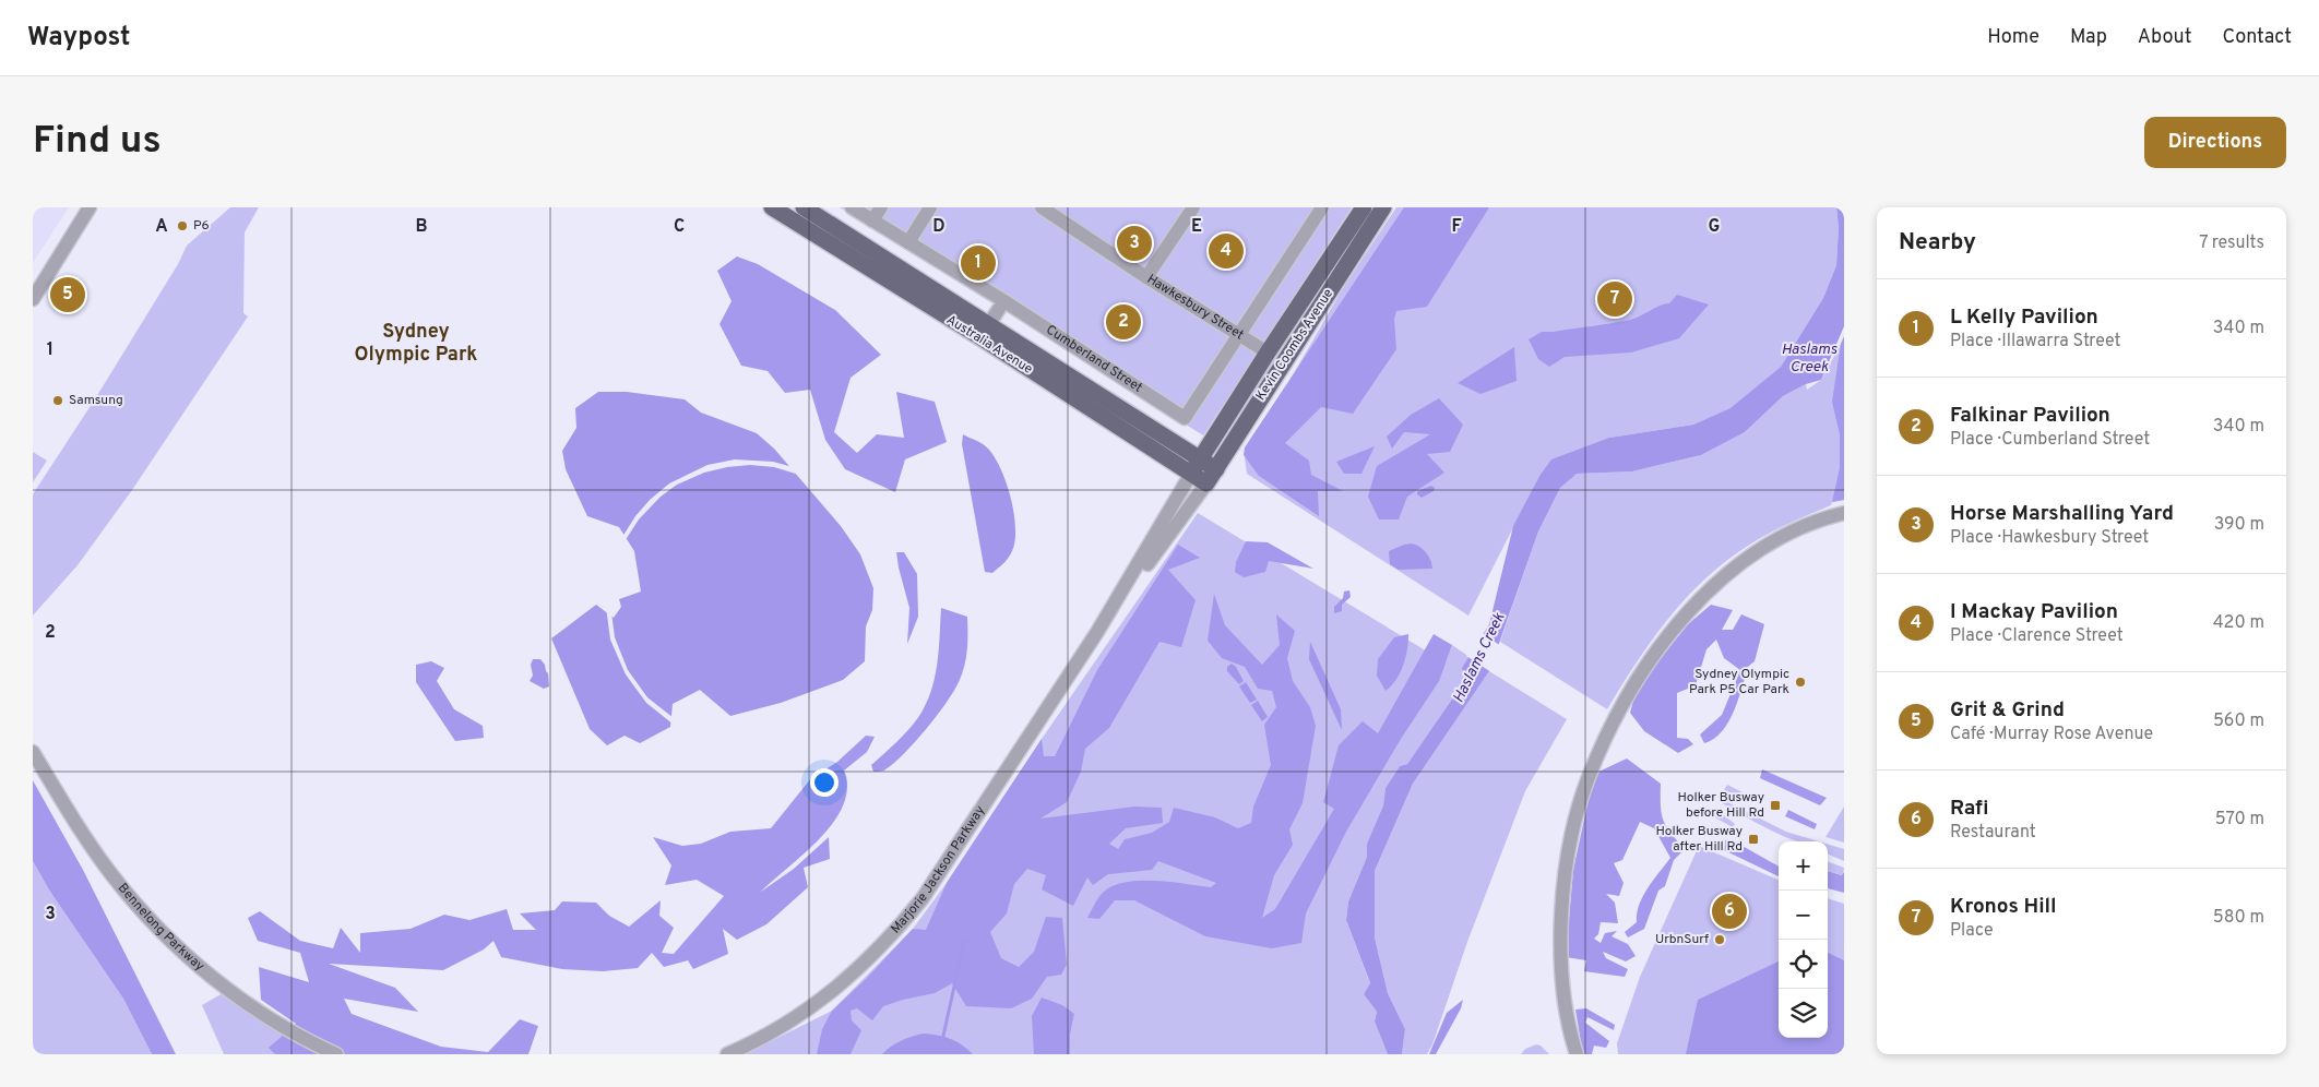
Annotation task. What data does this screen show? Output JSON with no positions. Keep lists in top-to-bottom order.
{
  "streets": {
    "main road": ["Australia Avenue", "Kevin Coombs Avenue"],
    "street": [
      "Hawkesbury Street",
      "Cumberland Street",
      "Marjorie Jackson Parkway",
      "Bennelong Parkway"
    ]
  },
  "crossings": [
    ["Hawkesbury Street", "Kevin Coombs Avenue"],
    ["Hawkesbury Street", "Cumberland Street"],
    ["Australia Avenue", "Kevin Coombs Avenue"],
    ["Australia Avenue", "Marjorie Jackson Parkway"],
    ["Kevin Coombs Avenue", "Marjorie Jackson Parkway"]
  ],
  "districts": ["Sydney Olympic Park"],
  "water": ["Haslams Creek"],
  "places": {
    "other": [
      "P6",
      "Samsung",
      "Sydney Olympic Park P5 Car Park",
      "UrbnSurf"
    ],
    "transit": ["Holker Busway before Hill Rd", "Holker Busway after Hill Rd"]
  },
  "page": {
    "header": "Waypost",
    "nav": [
      "Home",
      "Map",
      "About",
      "Contact"
    ],
    "buttons": "Directions",
    "title": "Find us",
    "heading": ["Nearby", "7 results"],
    "pins": [
      "3",
      "4",
      "1",
      "5",
      "7",
      "2",
      "6"
    ],
    "list": [
      {
        "mark": "1",
        "name": "L Kelly Pavilion",
        "note": "Place · Illawarra Street",
        "value": "340 m"
      },
      {
        "mark": "2",
        "name": "Falkinar Pavilion",
        "note": "Place · Cumberland Street",
        "value": "340 m"
      },
      {
        "mark": "3",
        "name": "Horse Marshalling Yard",
        "note": "Place · Hawkesbury Street",
        "value": "390 m"
      },
      {
        "mark": "4",
        "name": "I Mackay Pavilion",
        "note": "Place · Clarence Street",
        "value": "420 m"
      },
      {
        "mark": "5",
        "name": "Grit & Grind",
        "note": "Café · Murray Rose Avenue",
        "value": "560 m"
      },
      {
        "mark": "6",
        "name": "Rafi",
        "note": "Restaurant",
        "value": "570 m"
      },
      {
        "mark": "7",
        "name": "Kronos Hill",
        "note": "Place",
        "value": "580 m"
      }
    ],
    "map_buttons": ["+", "−"]
  },
  "grid": {
    "columns": [
      "A",
      "B",
      "C",
      "D",
      "E",
      "F",
      "G"
    ],
    "rows": ["1", "2", "3"]
  }
}
